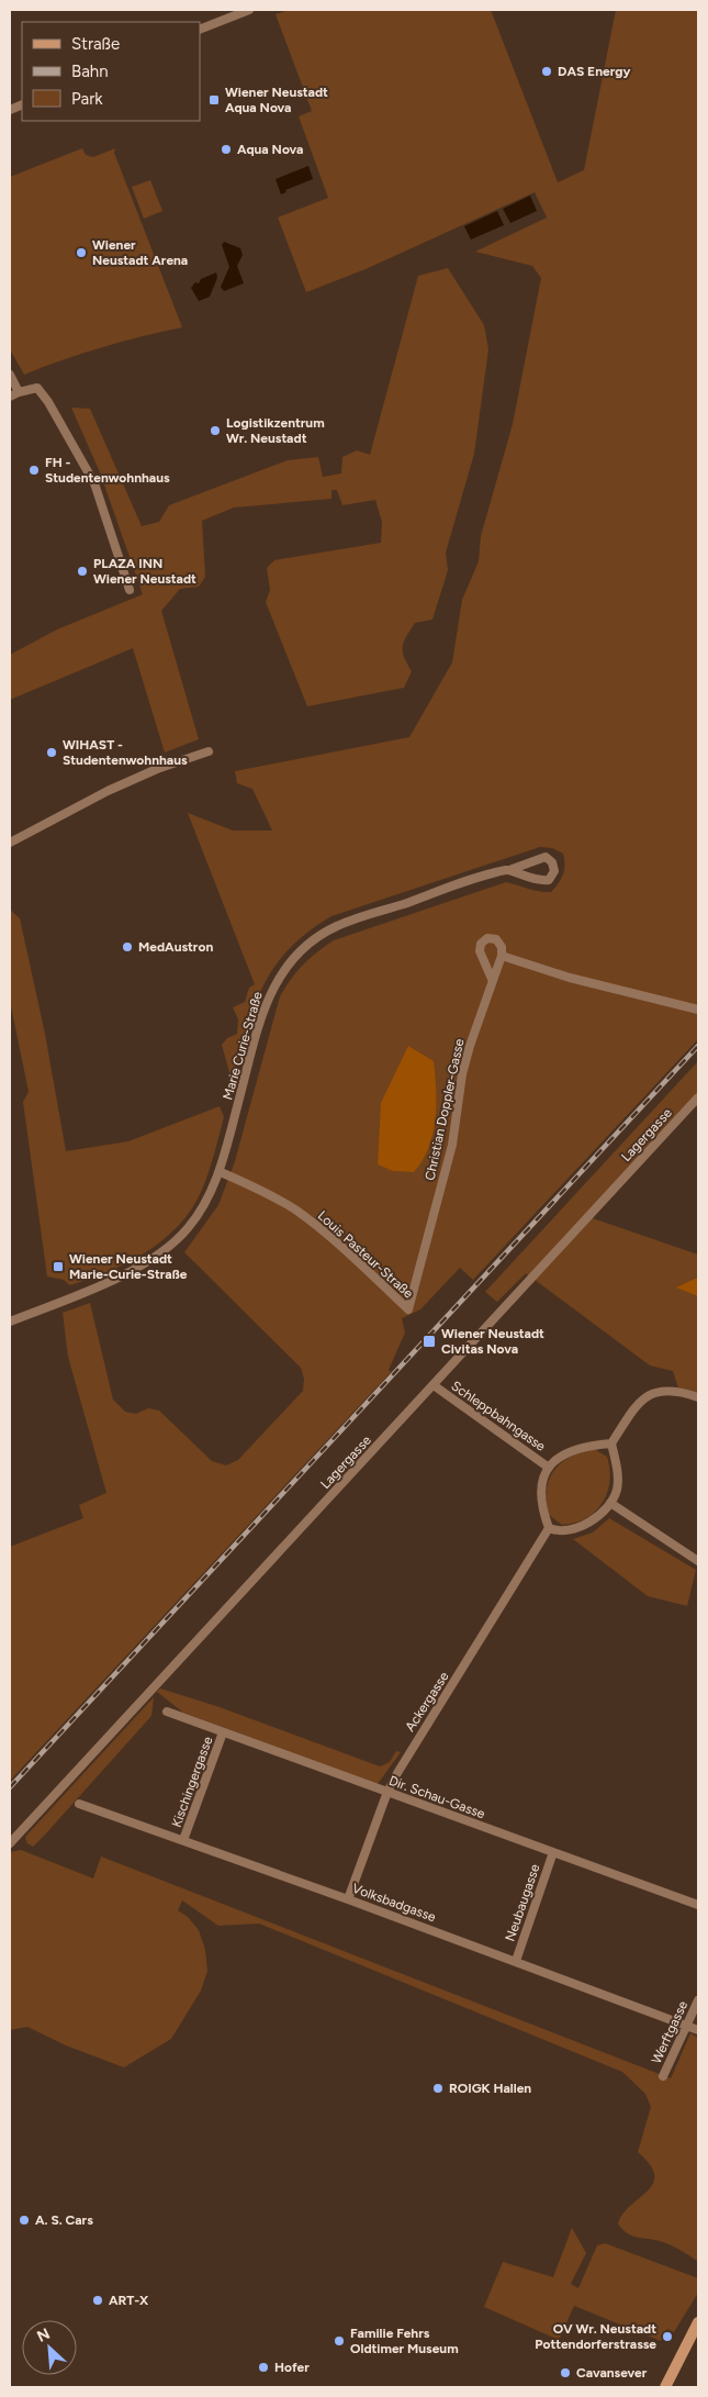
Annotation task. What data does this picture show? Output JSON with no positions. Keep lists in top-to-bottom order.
{
  "streets": {
    "street": [
      "Marie Curie-Straße",
      "Christian Doppler-Gasse",
      "Lagergasse",
      "Louis Pasteur-Straße",
      "Schleppbahngasse",
      "Ackergasse",
      "Kischingergasse",
      "Dir. Schau-Gasse",
      "Volksbadgasse",
      "Neubaugasse",
      "Werftgasse"
    ]
  },
  "crossings": [
    ["Marie Curie-Straße", "Louis Pasteur-Straße"],
    ["Christian Doppler-Gasse", "Louis Pasteur-Straße"],
    ["Lagergasse", "Schleppbahngasse"],
    ["Schleppbahngasse", "Ackergasse"],
    ["Ackergasse", "Dir. Schau-Gasse"],
    ["Ackergasse", "Volksbadgasse"],
    ["Kischingergasse", "Dir. Schau-Gasse"],
    ["Kischingergasse", "Volksbadgasse"],
    ["Dir. Schau-Gasse", "Neubaugasse"],
    ["Volksbadgasse", "Neubaugasse"],
    ["Volksbadgasse", "Werftgasse"]
  ],
  "places": {
    "other": [
      "DAS Energy",
      "Aqua Nova",
      "Wiener Neustadt Arena",
      "Logistikzentrum Wr. Neustadt",
      "FH - Studentenwohnhaus",
      "PLAZA INN Wiener Neustadt",
      "WIHAST - Studentenwohnhaus",
      "MedAustron",
      "ROIGK Hallen",
      "A. S. Cars",
      "ART-X",
      "OV Wr. Neustadt Pottendorferstrasse",
      "Familie Fehrs Oldtimer Museum",
      "Hofer",
      "Cavansever"
    ],
    "transit": ["Wiener Neustadt Aqua Nova", "Wiener Neustadt Marie-Curie-Straße", "Wiener Neustadt Civitas Nova"]
  },
  "legend": ["Straße", "Bahn", "Park"],
  "north": "top left"
}
